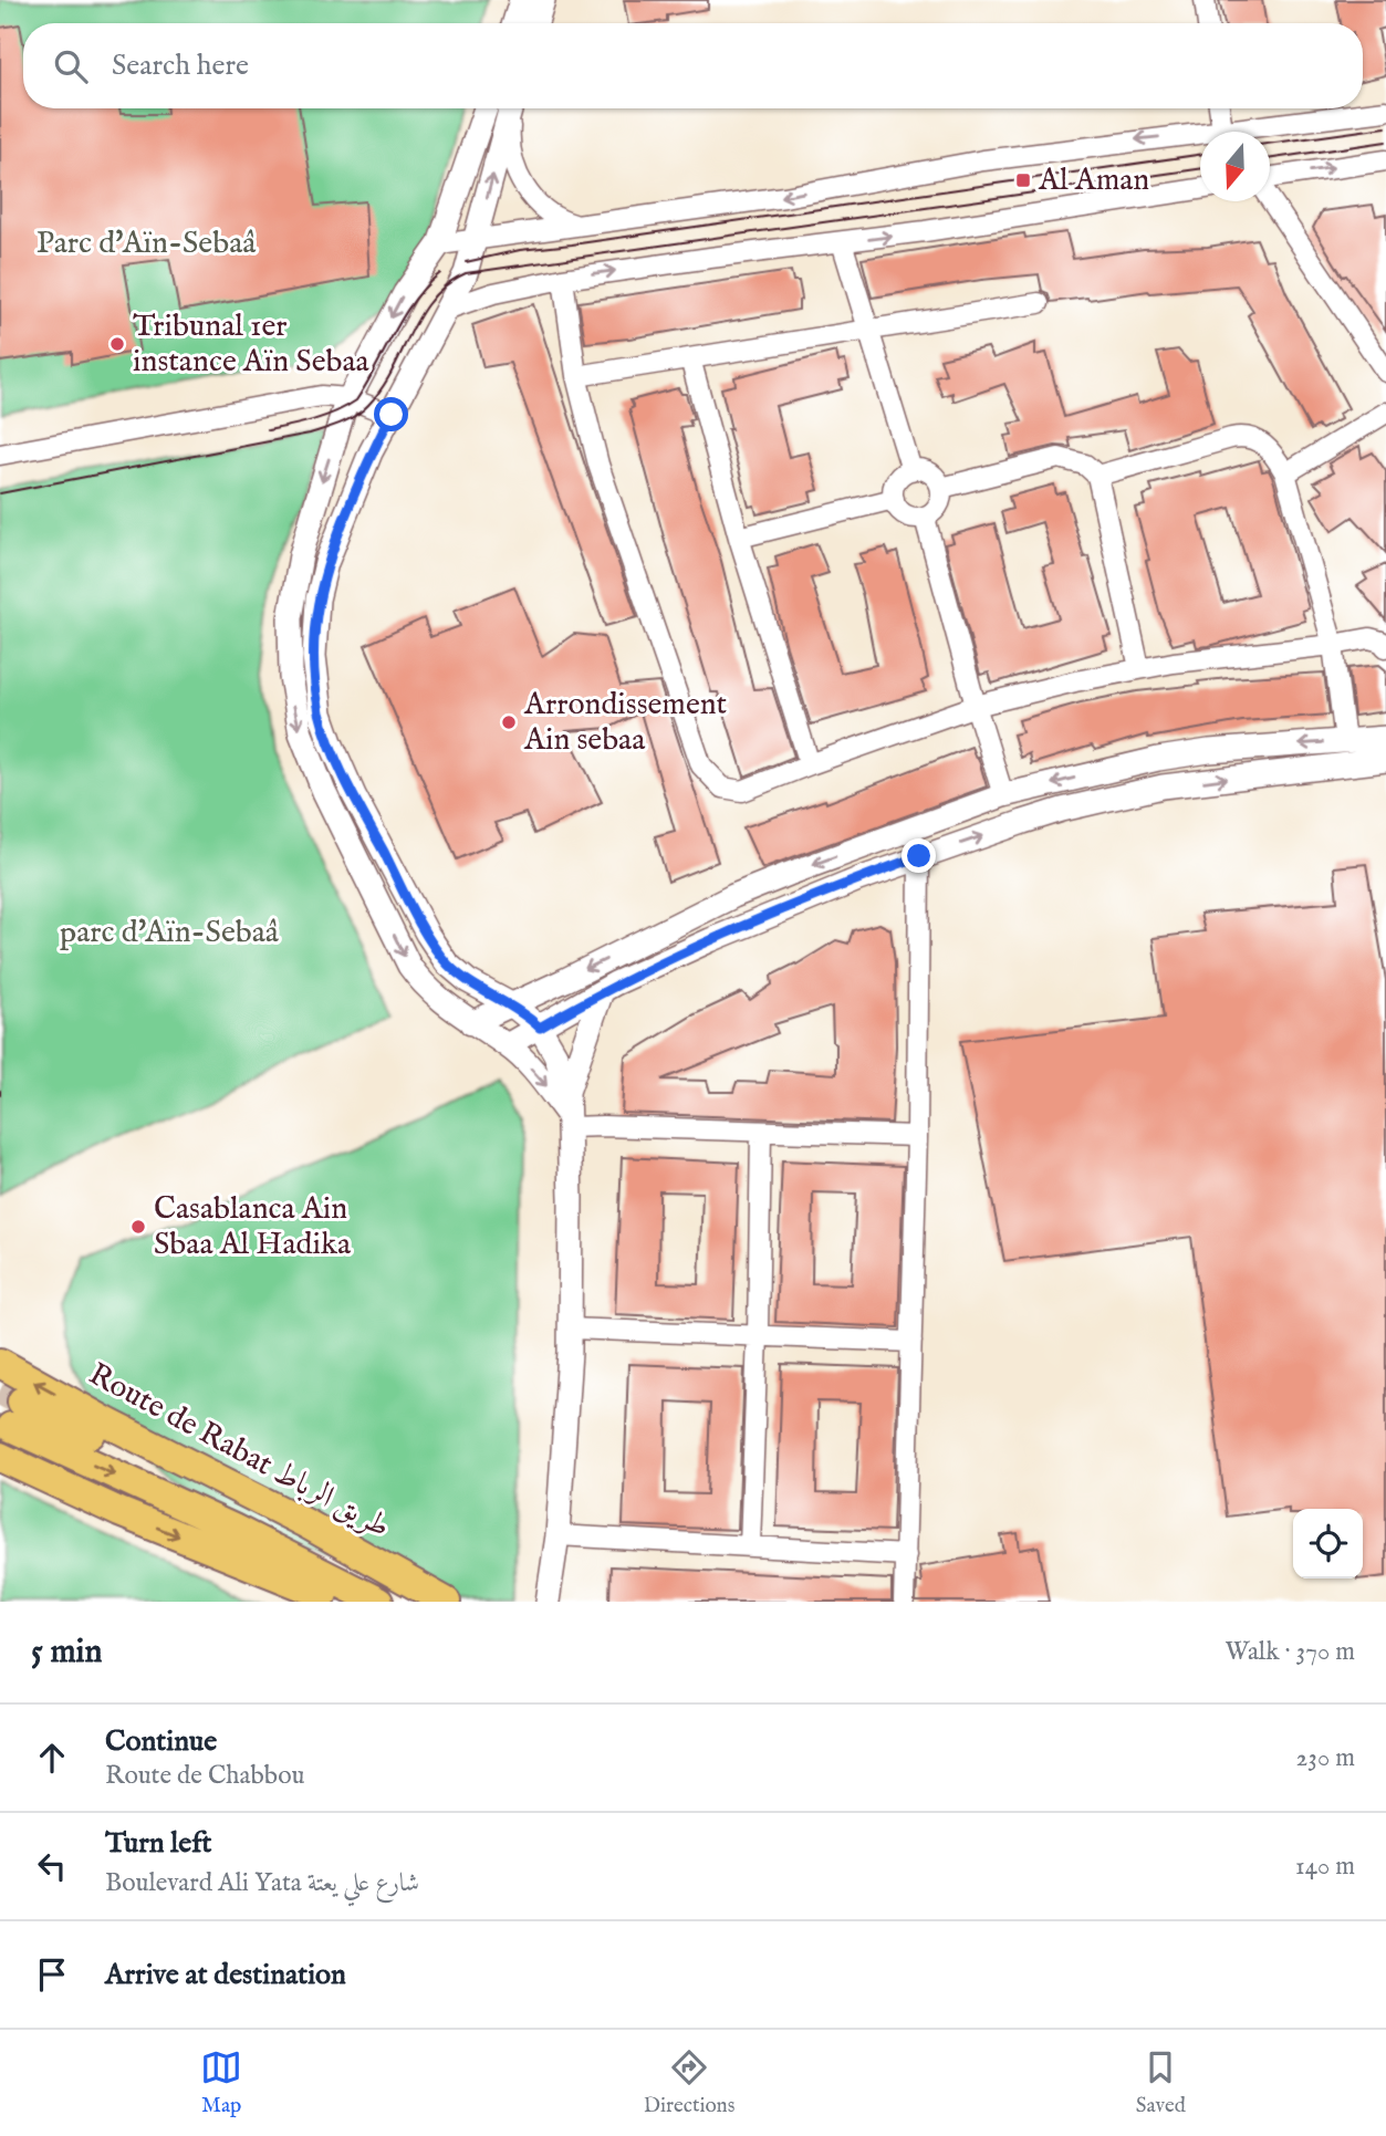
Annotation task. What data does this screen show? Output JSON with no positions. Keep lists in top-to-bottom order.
{
  "streets": {
    "main road": ["Route de Rabat طريق الرباط"]
  },
  "parks": ["Parc d'Aïn-Sebaâ", "parc d'Aïn-Sebaâ"],
  "places": {
    "transit": ["Al Aman"],
    "other": ["Tribunal 1er instance Aïn Sebaa", "Arrondissement Ain sebaa", "Casablanca Ain Sbaa Al Hadika"]
  },
  "north": "bottom",
  "page": {
    "search": "Search here",
    "heading": ["5 min", "Walk · 370 m"],
    "list": [
      ["Continue", "Route de Chabbou", "230 m"],
      ["Turn left", "Boulevard Ali Yata شارع علي يعتة", "140 m"],
      "Arrive at destination"
    ],
    "nav": ["Map", "Directions", "Saved"]
  }
}
